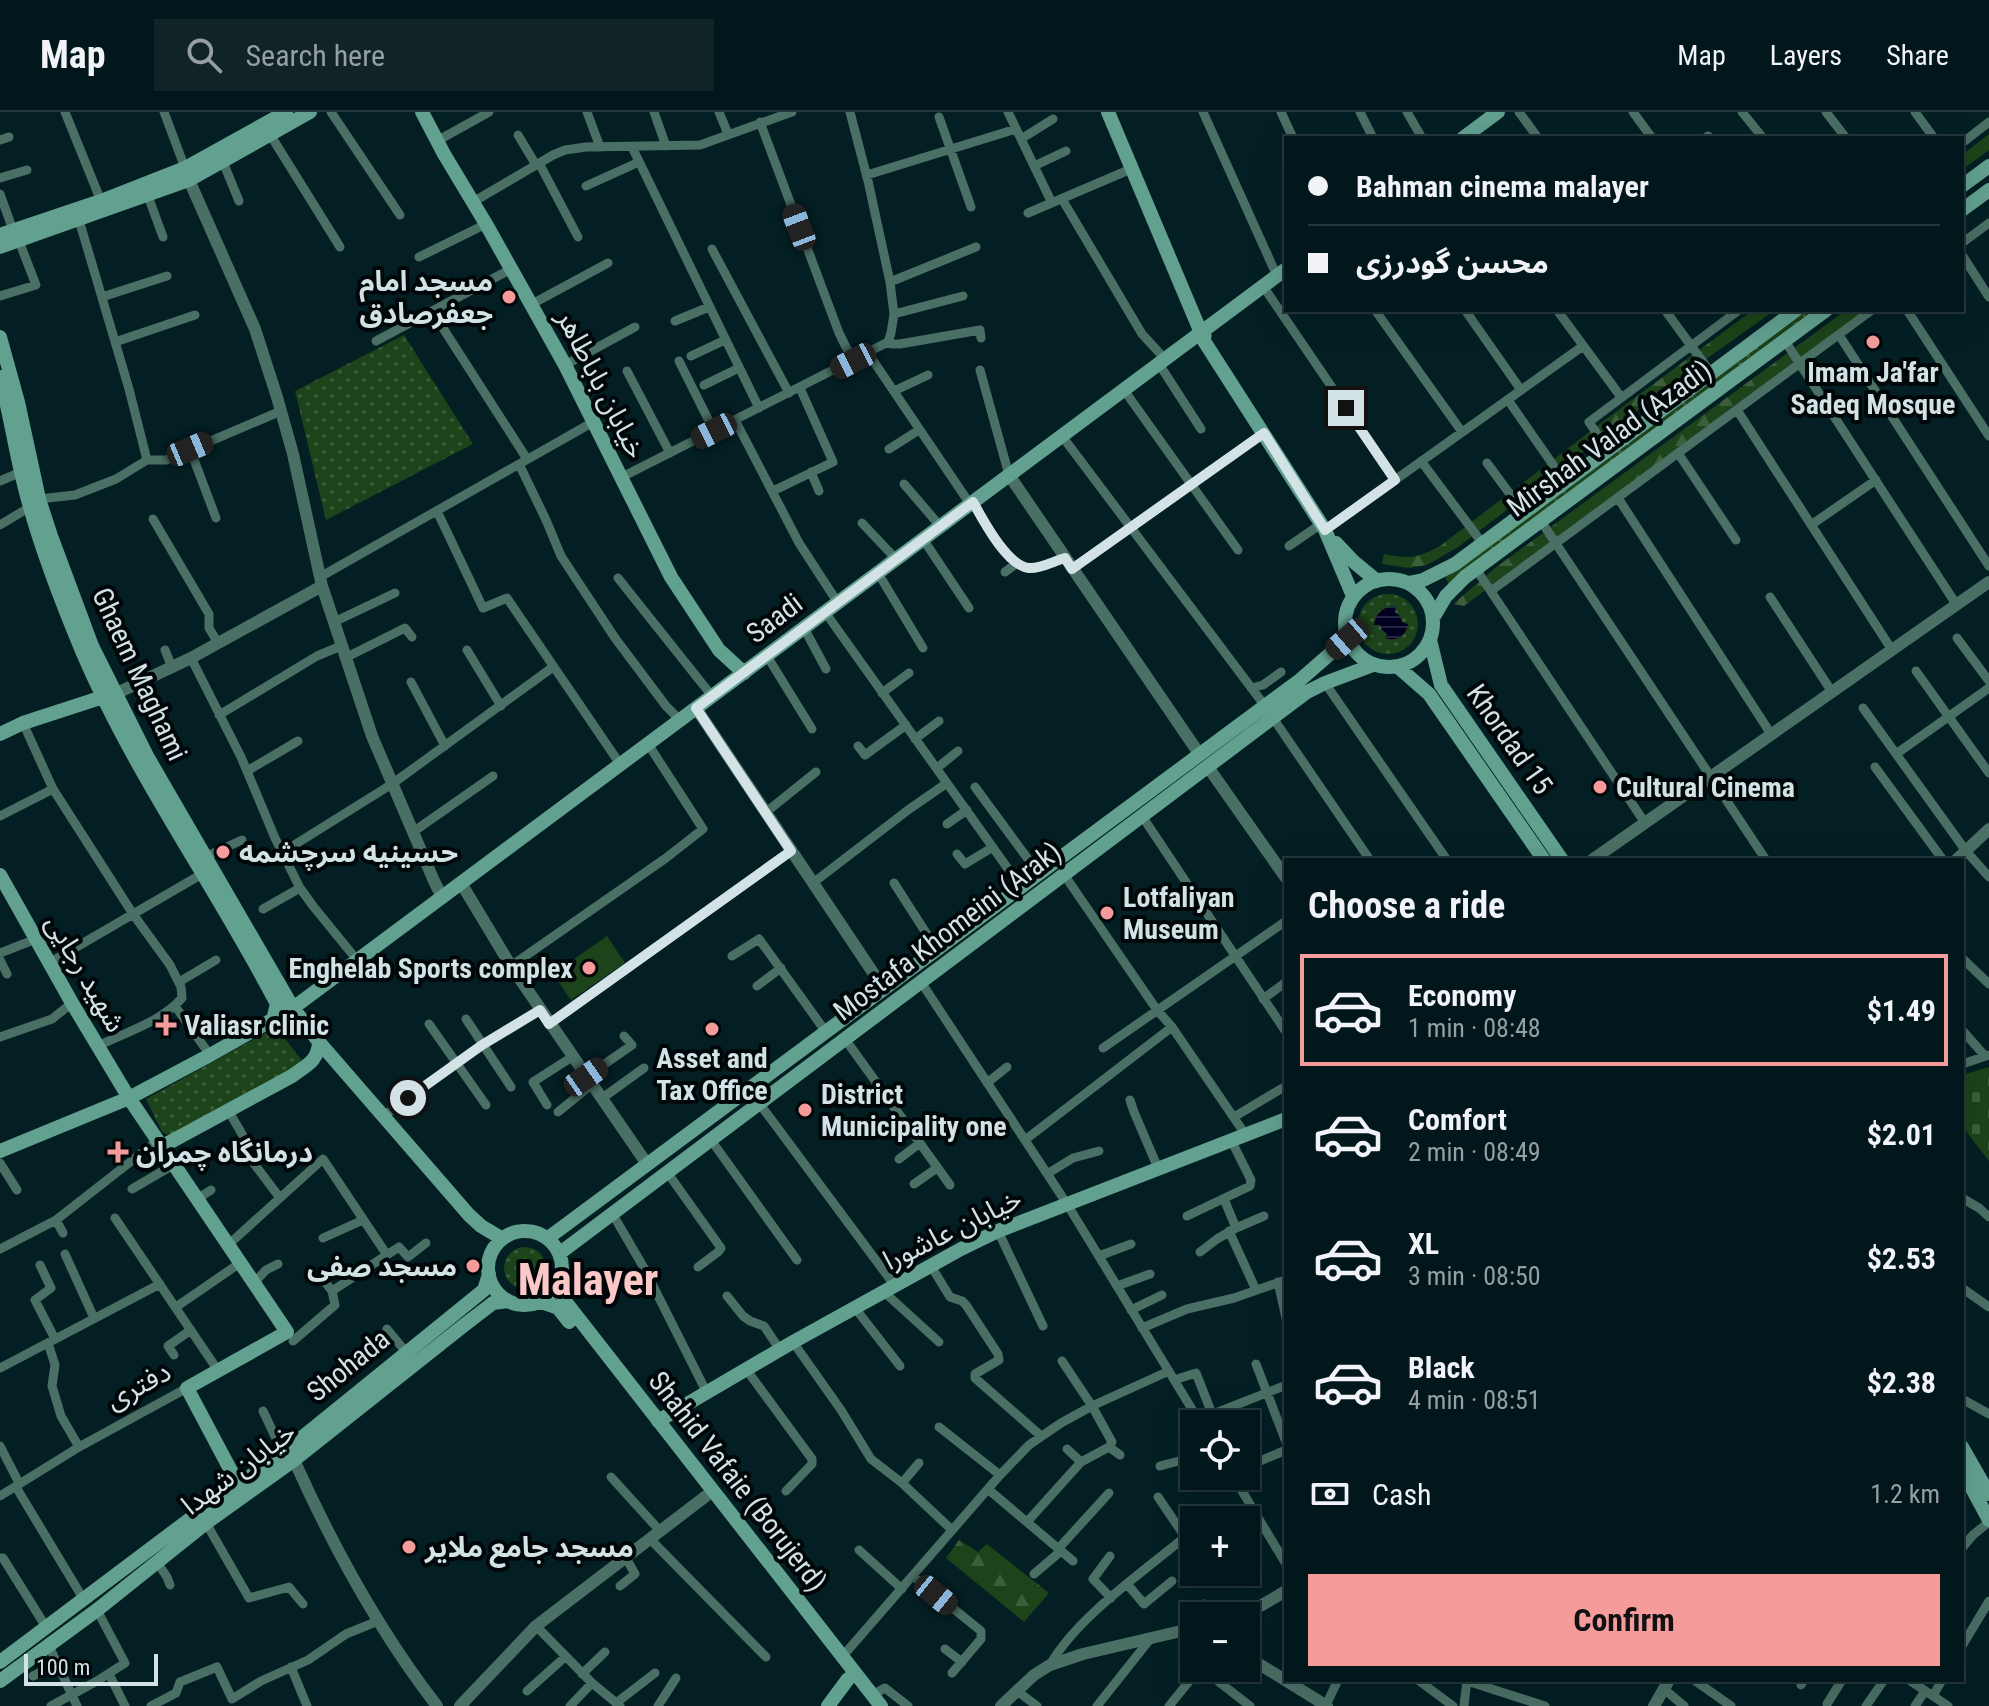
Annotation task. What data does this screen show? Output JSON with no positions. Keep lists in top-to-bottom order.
{
  "streets": {
    "main road": [
      "خیابان باباطاهر",
      "Mirshah Valad (Azadi)",
      "Saadi",
      "Ghaem Maghami",
      "Khordad 15",
      "Mostafa Khomeini (Arak)",
      "شهید رجایی",
      "خیابان عاشورا",
      "Shohada",
      "دفتری",
      "خیابان شهدا",
      "Shahid Vafaie (Borujerd)"
    ]
  },
  "crossings": [
    ["خیابان باباطاهر", "Saadi"],
    ["Mirshah Valad (Azadi)", "Khordad 15"],
    ["Mirshah Valad (Azadi)", "Mostafa Khomeini (Arak)"],
    ["Saadi", "Ghaem Maghami"],
    ["Saadi", "شهید رجایی"],
    ["Ghaem Maghami", "Mostafa Khomeini (Arak)"],
    ["Ghaem Maghami", "Shohada"],
    ["Ghaem Maghami", "خیابان شهدا"],
    ["Ghaem Maghami", "Shahid Vafaie (Borujerd)"],
    ["Khordad 15", "Mostafa Khomeini (Arak)"],
    ["Mostafa Khomeini (Arak)", "Shohada"],
    ["Mostafa Khomeini (Arak)", "خیابان شهدا"],
    ["Mostafa Khomeini (Arak)", "Shahid Vafaie (Borujerd)"],
    ["شهید رجایی", "دفتری"],
    ["خیابان عاشورا", "Shahid Vafaie (Borujerd)"],
    ["Shohada", "خیابان شهدا"],
    ["Shohada", "Shahid Vafaie (Borujerd)"],
    ["خیابان شهدا", "Shahid Vafaie (Borujerd)"]
  ],
  "districts": ["Malayer"],
  "places": {
    "other": [
      "مسجد امام جعفرصادق",
      "Imam Ja'far Sadeq Mosque",
      "Cultural Cinema",
      "حسینیه سرچشمه",
      "Lotfaliyan Museum",
      "Enghelab Sports complex",
      "Asset and Tax Office",
      "District Municipality one",
      "مسجد صفی",
      "مسجد جامع ملایر"
    ],
    "health": ["Valiasr clinic", "درمانگاه چمران"]
  },
  "scale_bar": "100 m",
  "page": {
    "header": "Map",
    "search": "Search here",
    "nav": ["Map", "Layers", "Share"],
    "banner": ["Bahman cinema malayer", "محسن گودرزی"],
    "heading": "Choose a ride",
    "list": [
      {
        "name": "Economy",
        "note": "1 min · 08:48",
        "value": "$1.49"
      },
      {
        "name": "Comfort",
        "note": "2 min · 08:49",
        "value": "$2.01"
      },
      {
        "name": "XL",
        "note": "3 min · 08:50",
        "value": "$2.53"
      },
      {
        "name": "Black",
        "note": "4 min · 08:51",
        "value": "$2.38"
      }
    ],
    "map_buttons": ["+", "−"],
    "pay": ["Cash", "1.2 km"],
    "buttons": "Confirm",
    "scale": "100 m"
  }
}
